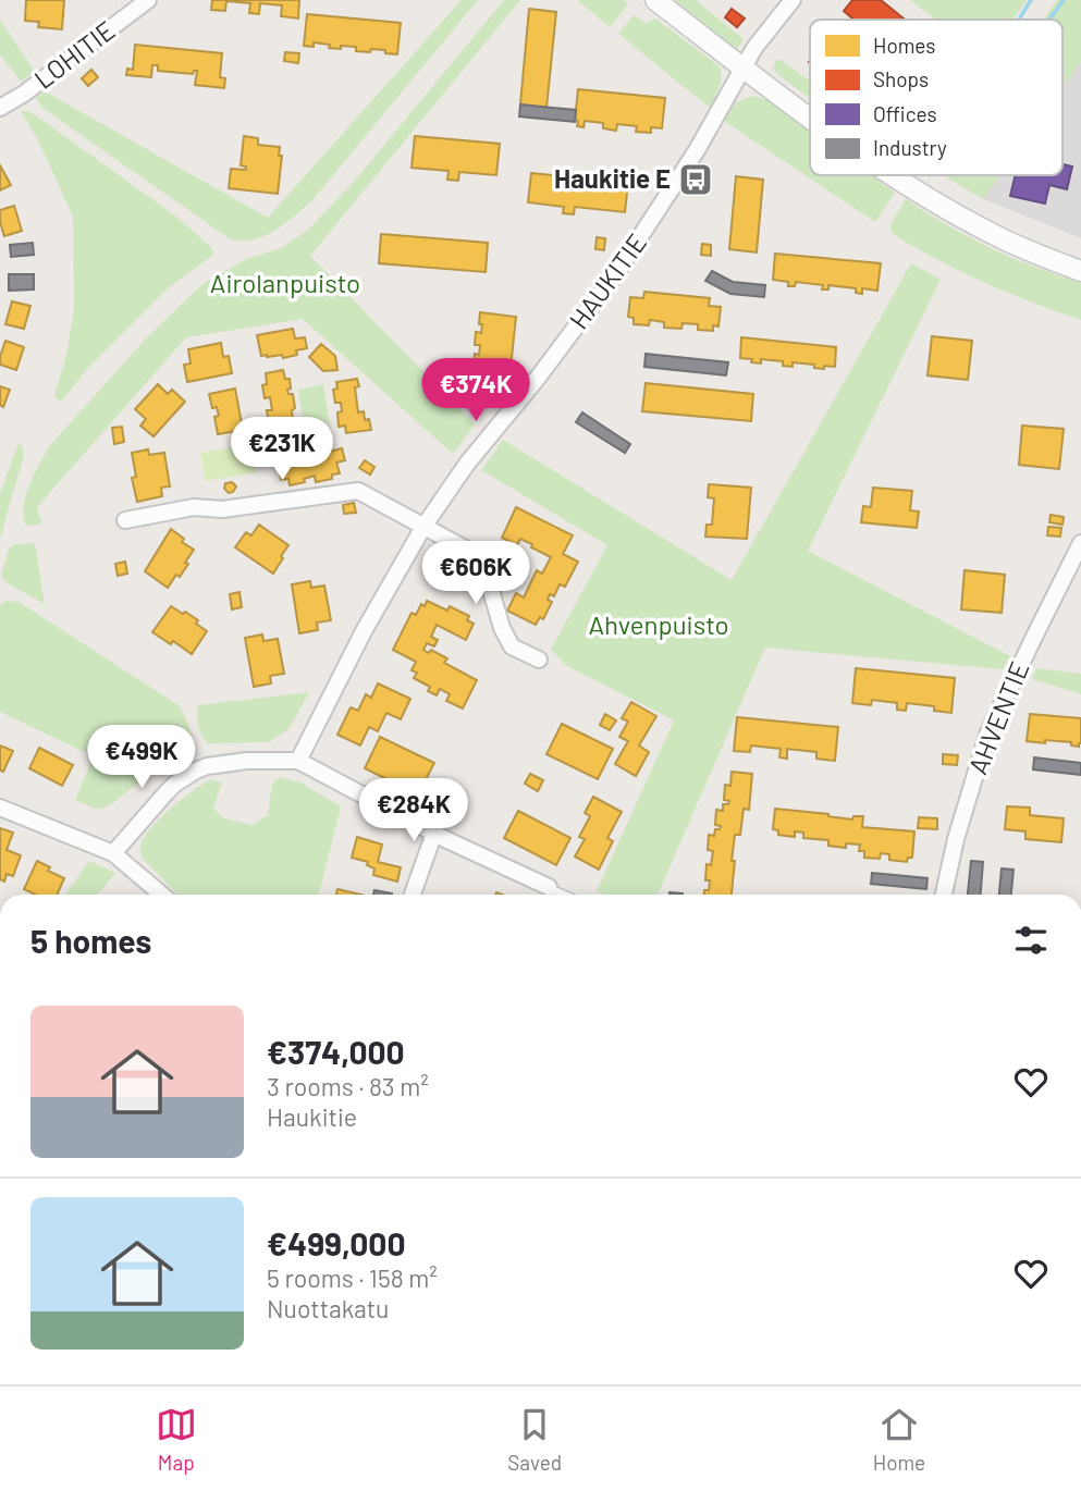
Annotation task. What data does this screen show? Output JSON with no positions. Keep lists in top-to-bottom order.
{
  "streets": {
    "street": ["LOHITIE", "HAUKITIE", "AHVENTIE"]
  },
  "parks": ["Airolanpuisto", "Ahvenpuisto"],
  "places": {
    "bus stop": ["Haukitie E"]
  },
  "legend": [
    "Homes",
    "Shops",
    "Offices",
    "Industry"
  ],
  "page": {
    "price": [
      "€374K",
      "€231K",
      "€606K",
      "€499K",
      "€284K"
    ],
    "heading": "5 homes",
    "list": [
      {
        "name": "€374,000",
        "note": "3 rooms · 83 m² · Haukitie"
      },
      {
        "name": "€499,000",
        "note": "5 rooms · 158 m² · Nuottakatu"
      }
    ],
    "tabs": ["Map", "Saved", "Home"]
  }
}
